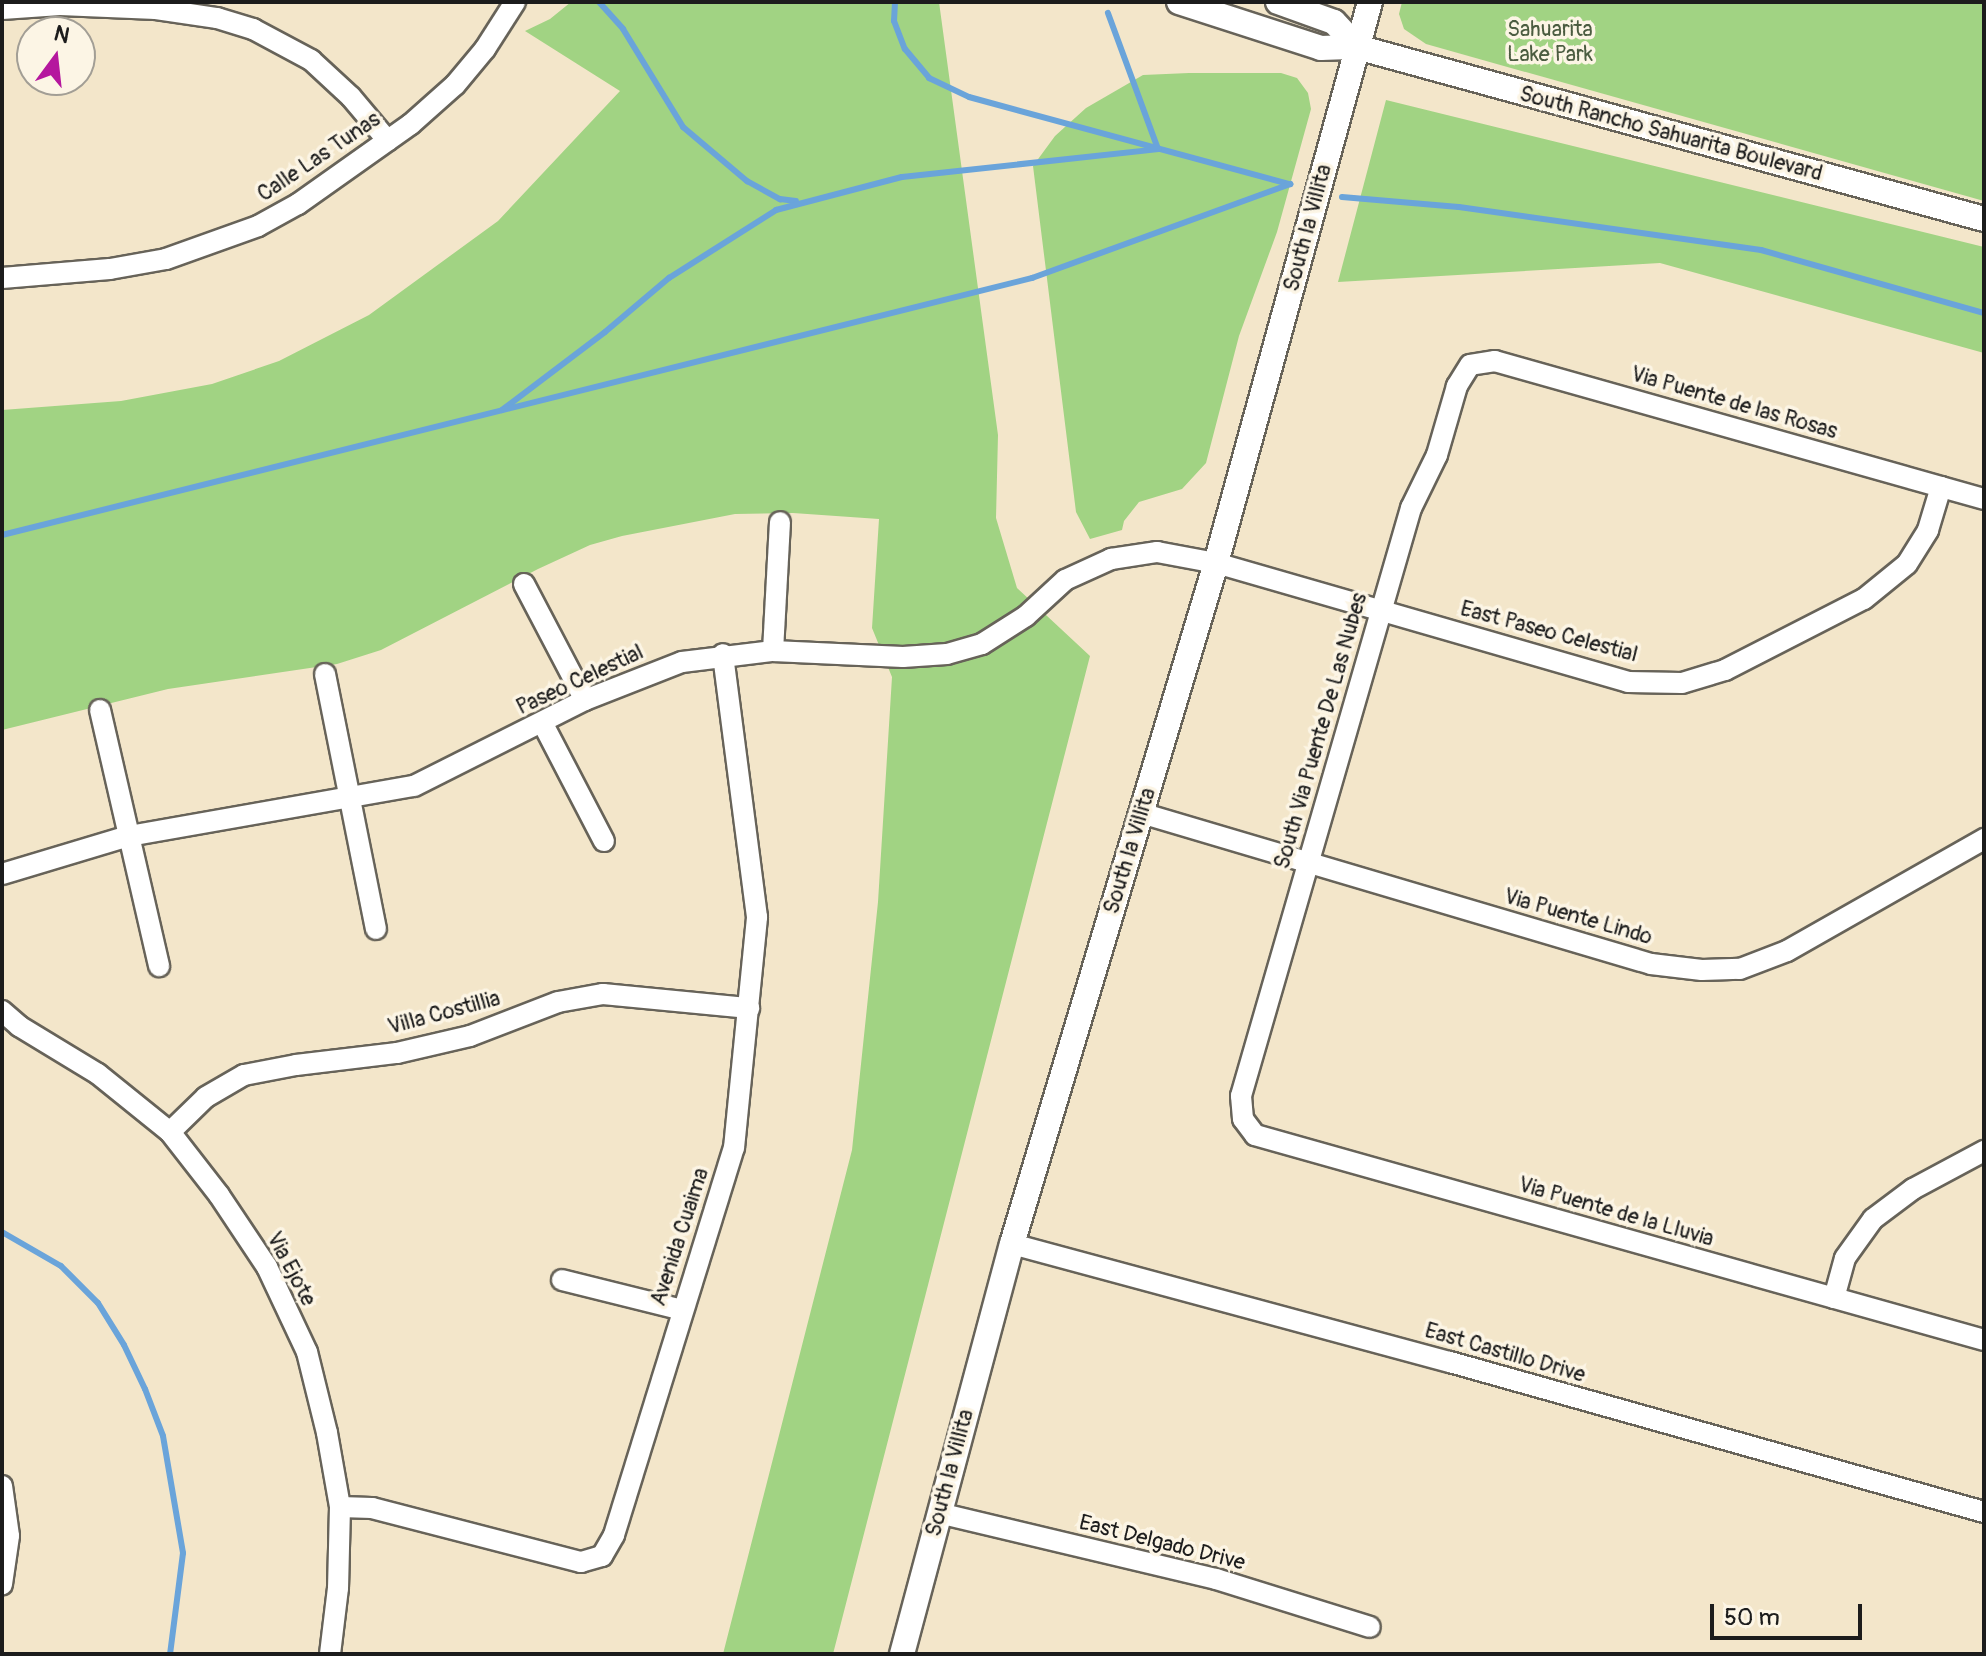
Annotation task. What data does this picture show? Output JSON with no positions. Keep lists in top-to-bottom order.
{
  "streets": {
    "street": [
      "South Rancho Sahuarita Boulevard",
      "Calle Las Tunas",
      "South la Villita",
      "Via Puente de las Rosas",
      "East Paseo Celestial",
      "Paseo Celestial",
      "South Via Puente De Las Nubes",
      "Via Puente Lindo",
      "Villa Costillia",
      "Via Puente de la Lluvia",
      "Avenida Cuaima",
      "Via Ejote",
      "East Castillo Drive",
      "East Delgado Drive"
    ]
  },
  "crossings": [
    ["South Rancho Sahuarita Boulevard", "South la Villita"],
    ["South la Villita", "East Paseo Celestial"],
    ["South la Villita", "Paseo Celestial"],
    ["South la Villita", "Via Puente Lindo"],
    ["South la Villita", "East Castillo Drive"],
    ["South la Villita", "East Delgado Drive"],
    ["Via Puente de las Rosas", "East Paseo Celestial"],
    ["Via Puente de las Rosas", "South Via Puente De Las Nubes"],
    ["East Paseo Celestial", "Paseo Celestial"],
    ["East Paseo Celestial", "South Via Puente De Las Nubes"],
    ["Paseo Celestial", "Avenida Cuaima"],
    ["South Via Puente De Las Nubes", "Via Puente Lindo"],
    ["South Via Puente De Las Nubes", "Via Puente de la Lluvia"],
    ["Villa Costillia", "Avenida Cuaima"],
    ["Villa Costillia", "Via Ejote"],
    ["Avenida Cuaima", "Via Ejote"]
  ],
  "parks": ["Sahuarita Lake Park"],
  "scale_bar": "50 m",
  "north": "top"
}
